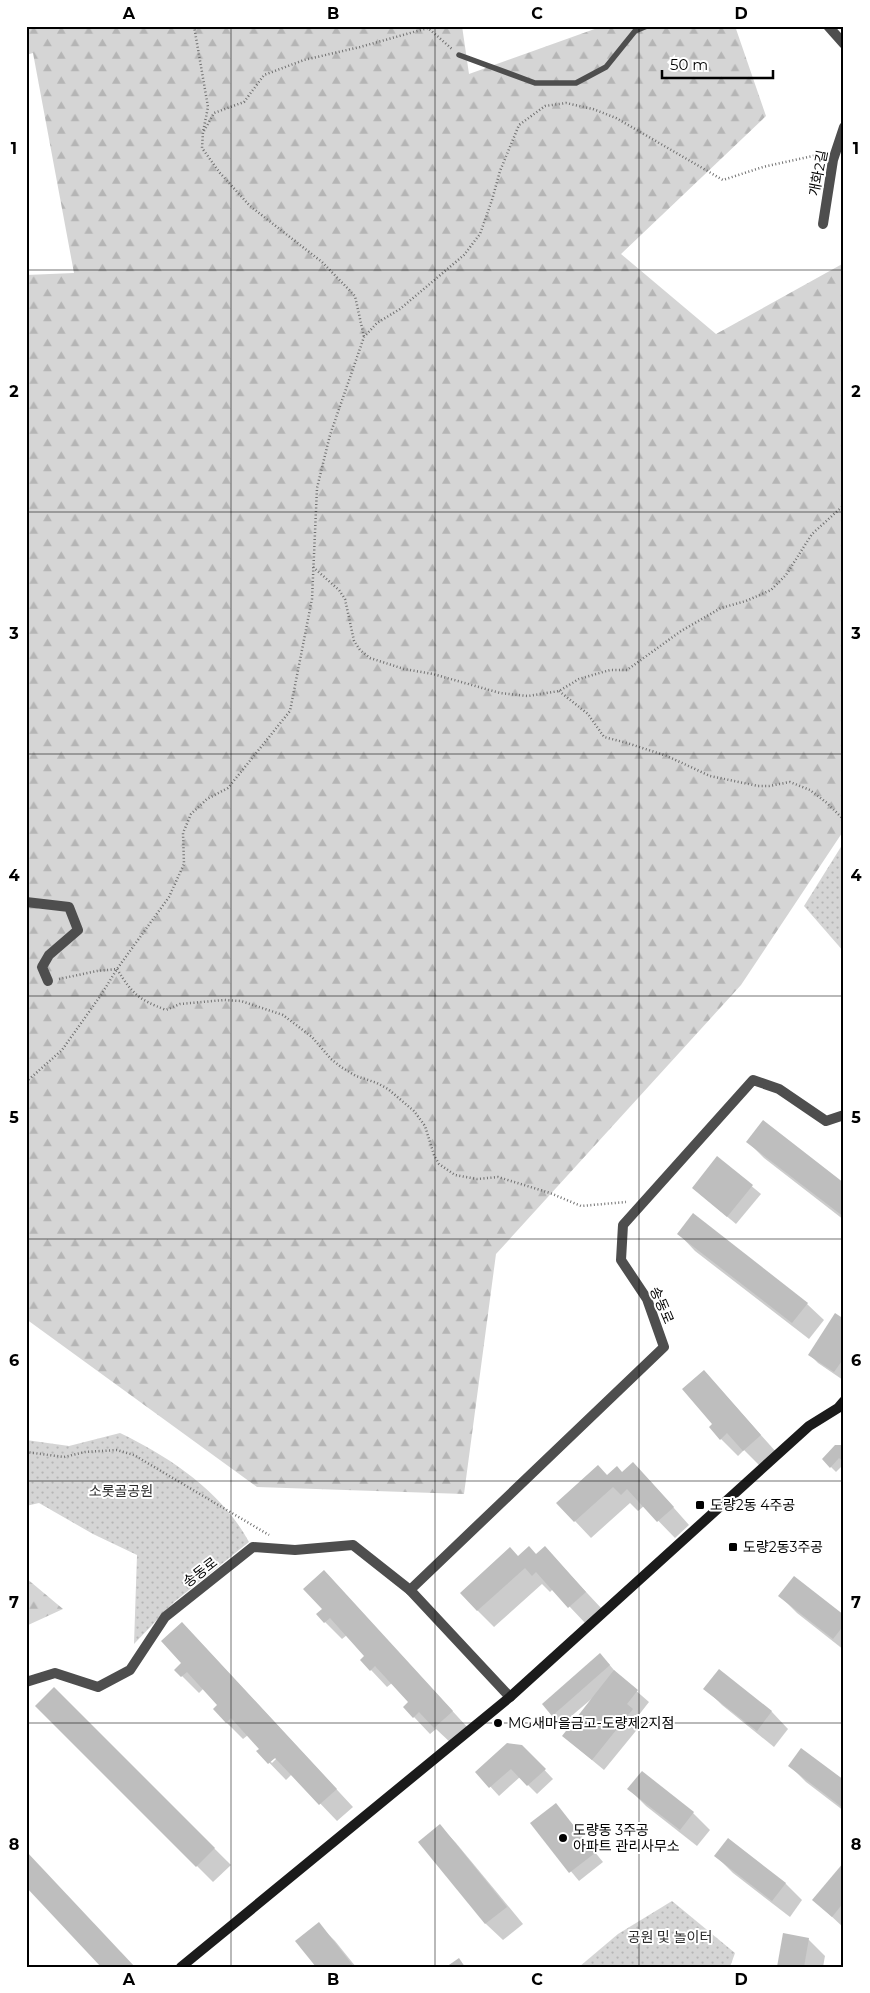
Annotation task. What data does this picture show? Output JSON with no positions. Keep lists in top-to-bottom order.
{
  "streets": {
    "street": ["개화2길", "송동로"]
  },
  "parks": ["소롯골공원", "공원 및 놀이터"],
  "places": {
    "transit": ["도량2동 4주공", "도량2동3주공"],
    "other": ["MG새마을금고-도량제2지점", "도량동 3주공 아파트 관리사무소"]
  },
  "scale_bar": "50 m",
  "grid": {
    "columns": [
      "A",
      "B",
      "C",
      "D"
    ],
    "rows": [
      "1",
      "2",
      "3",
      "4",
      "5",
      "6",
      "7",
      "8"
    ]
  }
}
